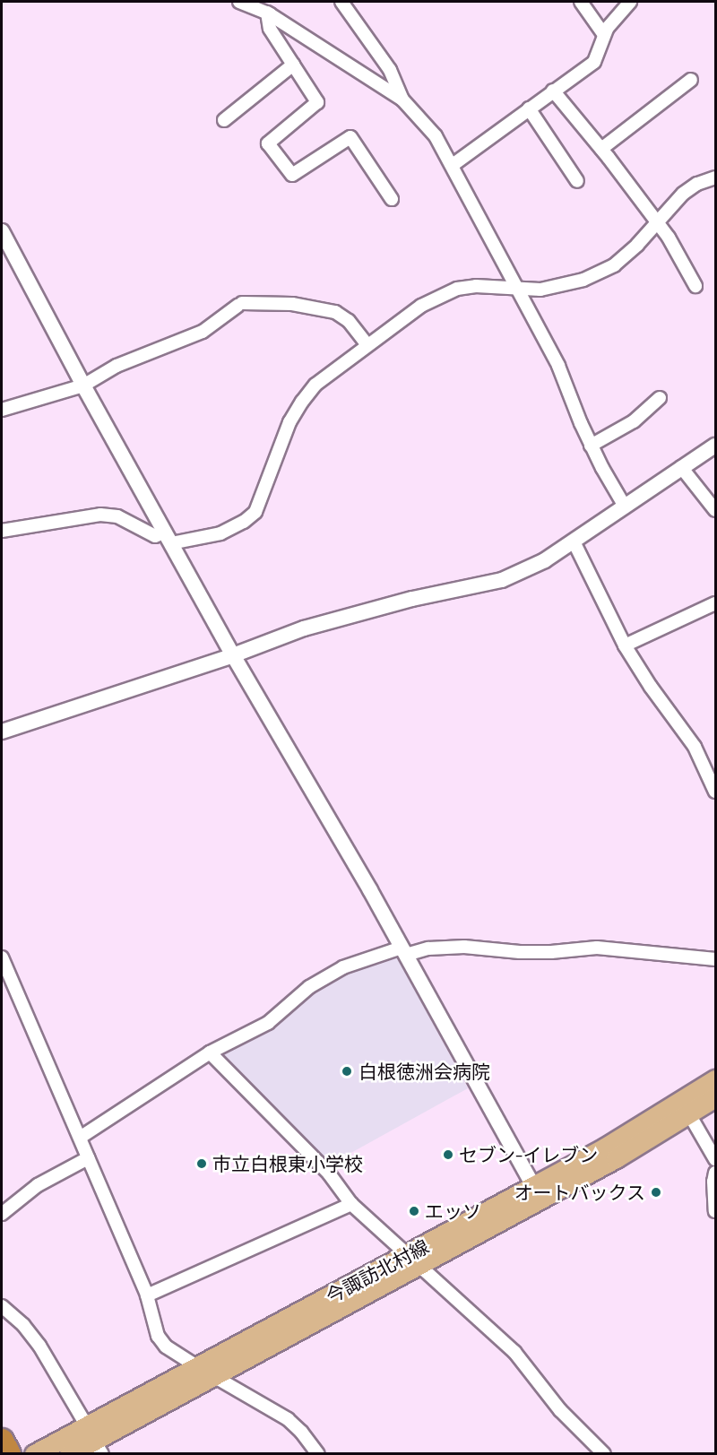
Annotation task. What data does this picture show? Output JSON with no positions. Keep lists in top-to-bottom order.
{
  "streets": {
    "main road": ["今諏訪北村線"]
  },
  "places": [
    "白根徳洲会病院",
    "セブン-イレブン",
    "市立白根東小学校",
    "オートバックス",
    "エッソ"
  ]
}
